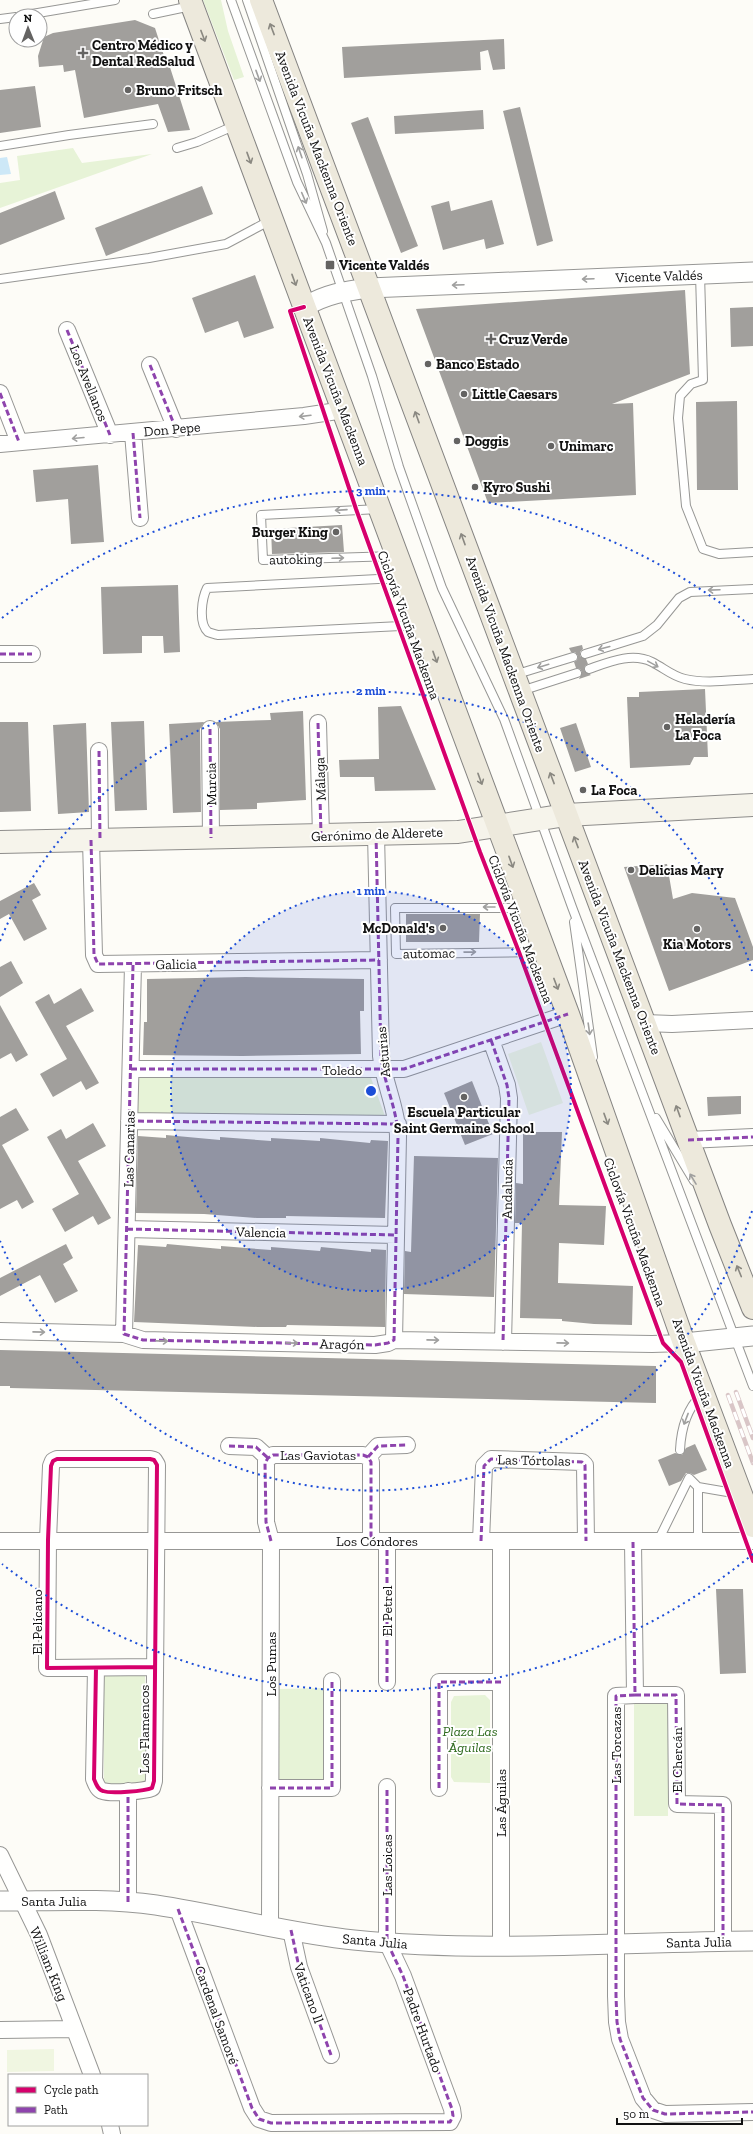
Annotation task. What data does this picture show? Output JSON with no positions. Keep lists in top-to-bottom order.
{
  "streets": {
    "main road": ["Avenida Vicuña Mackenna Oriente", "Avenida Vicuña Mackenna", "Gerónimo de Alderete"],
    "street": [
      "Vicente Valdés",
      "Los Avellanos",
      "Don Pepe",
      "Málaga",
      "Murcia",
      "Galicia",
      "Asturias",
      "Toledo",
      "Las Canarias",
      "Andalucía",
      "Valencia",
      "Aragón",
      "Las Gaviotas",
      "Las Tórtolas",
      "Los Cóndores",
      "El Petrel",
      "El Pelícano",
      "Los Pumas",
      "Los Flamencos",
      "Las Torcazas",
      "El Chercán",
      "Las Águilas",
      "Las Loicas",
      "Santa Julia",
      "William King",
      "Vaticano ll",
      "Cardenal Samoré",
      "Padre Hurtado"
    ],
    "lane": ["autoking", "automac"],
    "cycle path": ["Ciclovía Vicuña Mackenna"]
  },
  "crossings": [
    ["Avenida Vicuña Mackenna Oriente", "Vicente Valdés"],
    ["Avenida Vicuña Mackenna Oriente", "Gerónimo de Alderete"],
    ["Vicente Valdés", "Avenida Vicuña Mackenna"],
    ["Los Avellanos", "Don Pepe"],
    ["Avenida Vicuña Mackenna", "Don Pepe"],
    ["Avenida Vicuña Mackenna", "autoking"],
    ["Avenida Vicuña Mackenna", "Gerónimo de Alderete"],
    ["Avenida Vicuña Mackenna", "automac"],
    ["Avenida Vicuña Mackenna", "Toledo"],
    ["Avenida Vicuña Mackenna", "Aragón"],
    ["Málaga", "Gerónimo de Alderete"],
    ["Murcia", "Gerónimo de Alderete"],
    ["Gerónimo de Alderete", "Galicia"],
    ["Gerónimo de Alderete", "Asturias"],
    ["Galicia", "Asturias"],
    ["Galicia", "Las Canarias"],
    ["Asturias", "Toledo"],
    ["Asturias", "Valencia"],
    ["Asturias", "Aragón"],
    ["Toledo", "Las Canarias"],
    ["Toledo", "Andalucía"],
    ["Las Canarias", "Valencia"],
    ["Las Canarias", "Aragón"],
    ["Andalucía", "Aragón"],
    ["Las Gaviotas", "Los Cóndores"],
    ["Las Gaviotas", "Los Pumas"],
    ["Las Tórtolas", "Los Cóndores"],
    ["Los Cóndores", "El Petrel"],
    ["Los Cóndores", "El Pelícano"],
    ["Los Cóndores", "Los Pumas"],
    ["Los Cóndores", "Los Flamencos"],
    ["Los Cóndores", "Las Torcazas"],
    ["Los Cóndores", "Las Águilas"],
    ["El Pelícano", "Los Flamencos"],
    ["Los Pumas", "Santa Julia"],
    ["Los Flamencos", "Santa Julia"],
    ["Las Torcazas", "El Chercán"],
    ["Las Torcazas", "Santa Julia"],
    ["El Chercán", "Santa Julia"],
    ["Las Águilas", "Santa Julia"],
    ["Las Loicas", "Santa Julia"],
    ["Las Loicas", "Padre Hurtado"],
    ["Santa Julia", "William King"],
    ["Santa Julia", "Vaticano ll"],
    ["Santa Julia", "Cardenal Samoré"],
    ["Santa Julia", "Padre Hurtado"],
    ["Cardenal Samoré", "Padre Hurtado"]
  ],
  "one_way": [
    "Avenida Vicuña Mackenna Oriente",
    "Vicente Valdés",
    "Avenida Vicuña Mackenna",
    "Don Pepe",
    "Aragón"
  ],
  "parks": ["Plaza Las Águilas"],
  "places": {
    "health": ["Centro Médico y Dental RedSalud", "Cruz Verde"],
    "other": [
      "Bruno Fritsch",
      "Banco Estado",
      "Little Caesars",
      "Doggis",
      "Unimarc",
      "Kyro Sushi",
      "Burger King",
      "Heladería La Foca",
      "La Foca",
      "Delicias Mary",
      "McDonald's",
      "Kia Motors",
      "Escuela Particular Saint Germaine School"
    ],
    "transit": ["Vicente Valdés"]
  },
  "legend": ["Cycle path", "Path"],
  "scale_bar": "50 m",
  "north": "top",
  "rings": ["3 min", "2 min", "1 min"]
}
